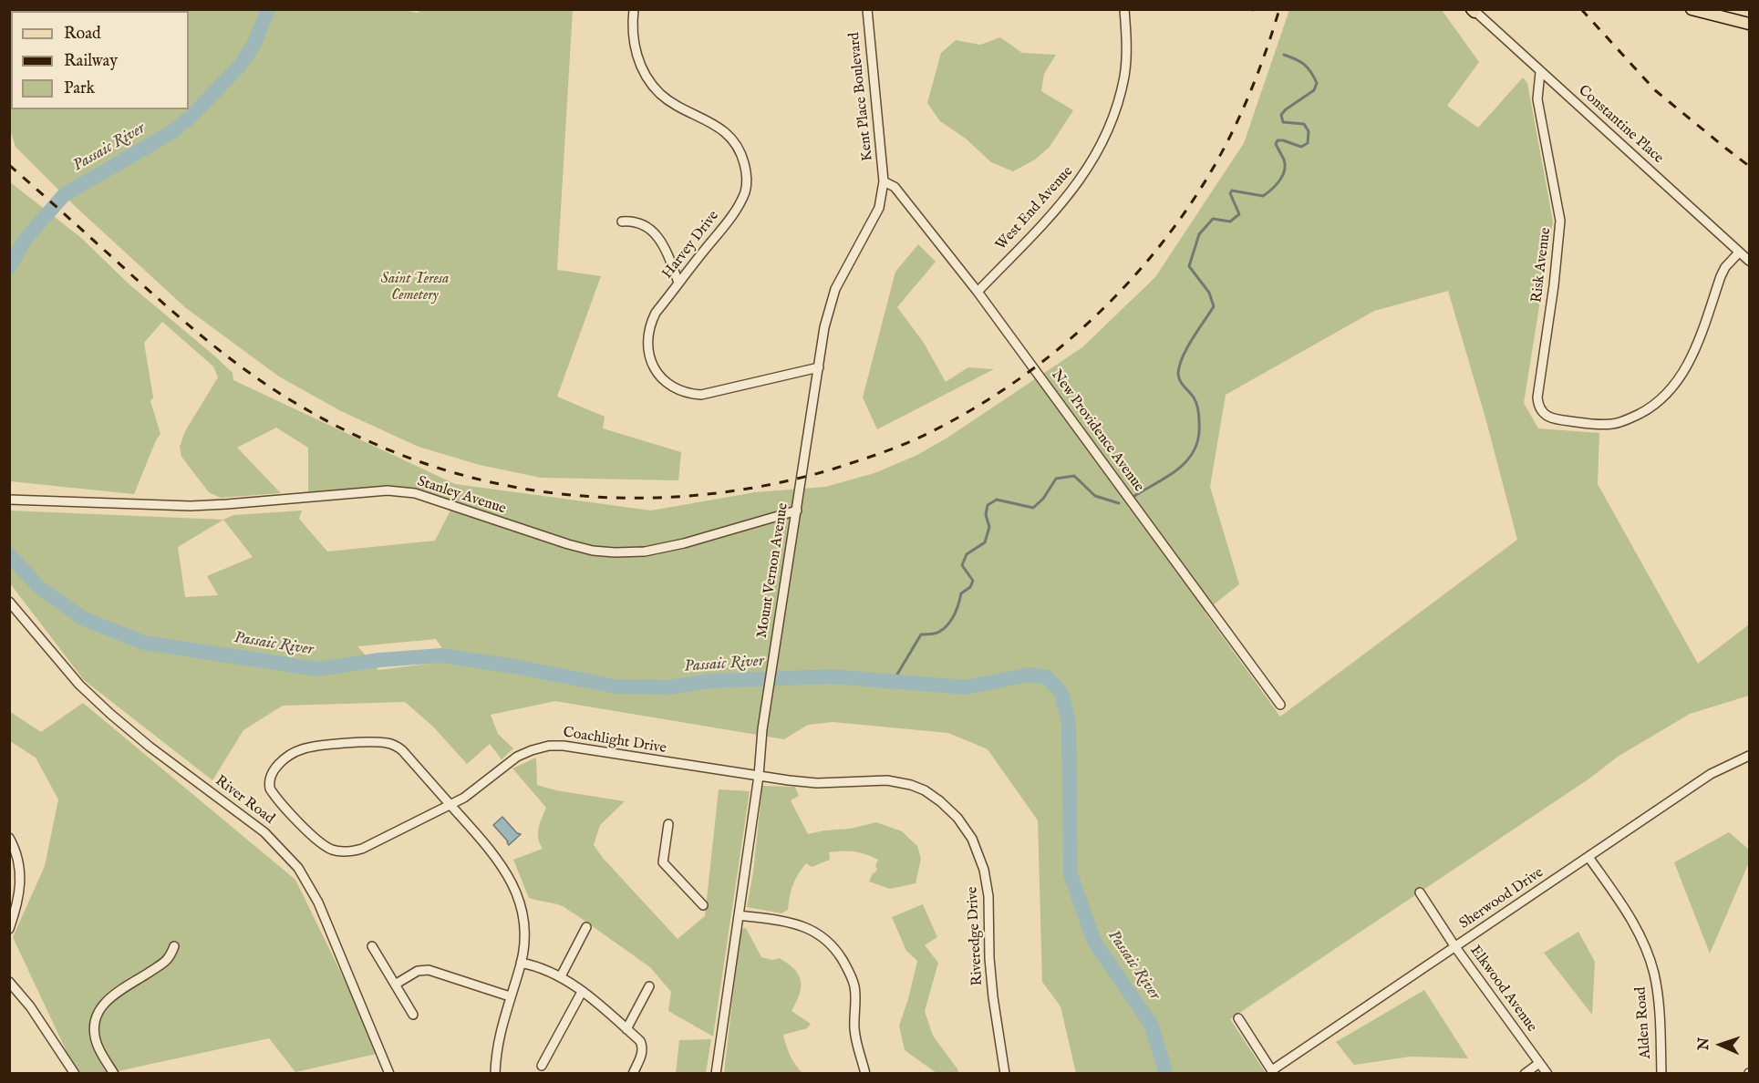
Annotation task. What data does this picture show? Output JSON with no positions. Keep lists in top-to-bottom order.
{
  "streets": {
    "street": [
      "Kent Place Boulevard",
      "Constantine Place",
      "West End Avenue",
      "Harvey Drive",
      "Risk Avenue",
      "New Providence Avenue",
      "Stanley Avenue",
      "Mount Vernon Avenue",
      "Coachlight Drive",
      "River Road",
      "Sherwood Drive",
      "Riveredge Drive",
      "Elkwood Avenue",
      "Alden Road"
    ]
  },
  "crossings": [
    ["Kent Place Boulevard", "New Providence Avenue"],
    ["Kent Place Boulevard", "Mount Vernon Avenue"],
    ["Constantine Place", "Risk Avenue"],
    ["West End Avenue", "New Providence Avenue"],
    ["Harvey Drive", "Mount Vernon Avenue"],
    ["New Providence Avenue", "Mount Vernon Avenue"],
    ["Stanley Avenue", "Mount Vernon Avenue"],
    ["Mount Vernon Avenue", "Coachlight Drive"],
    ["Mount Vernon Avenue", "Riveredge Drive"],
    ["Coachlight Drive", "Riveredge Drive"],
    ["Sherwood Drive", "Elkwood Avenue"],
    ["Sherwood Drive", "Alden Road"]
  ],
  "water": ["Passaic River"],
  "parks": ["Saint Teresa Cemetery"],
  "legend": ["Road", "Railway", "Park"],
  "north": "left"
}
